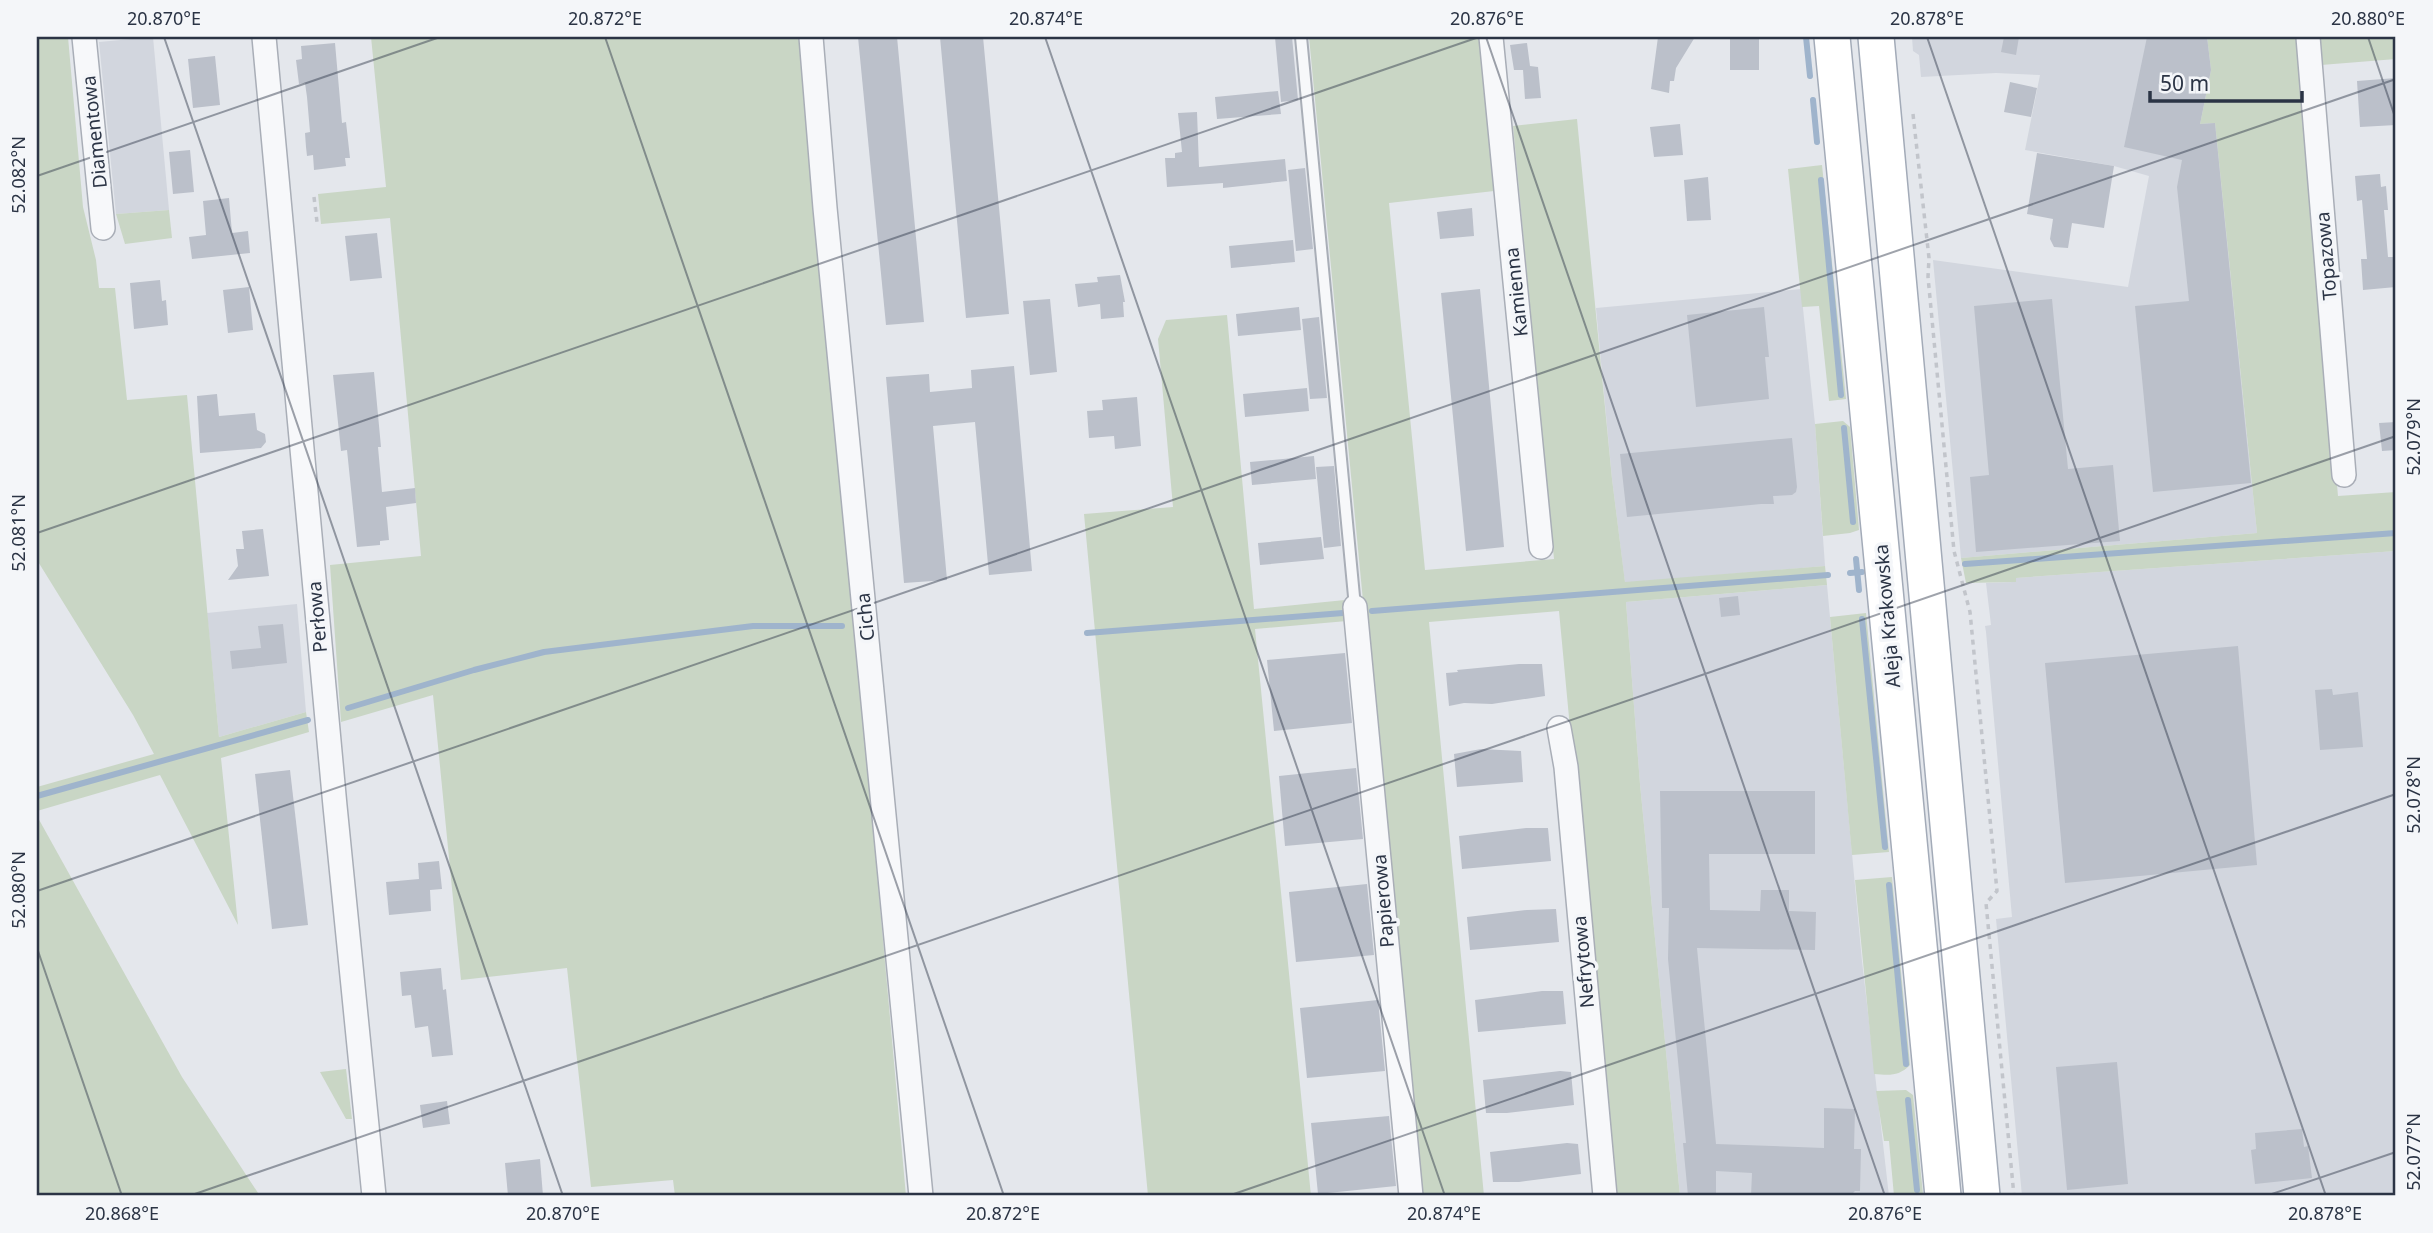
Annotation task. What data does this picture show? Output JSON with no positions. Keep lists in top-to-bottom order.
{
  "streets": {
    "main road": ["Aleja Krakowska"],
    "street": [
      "Diamentowa",
      "Topazowa",
      "Kamienna",
      "Perłowa",
      "Cicha",
      "Papierowa",
      "Nefrytowa"
    ]
  },
  "scale_bar": "50 m",
  "coordinates": [
    "20.870°E",
    "20.872°E",
    "20.874°E",
    "20.876°E",
    "20.878°E",
    "20.880°E",
    "52.082°N",
    "52.079°N",
    "52.081°N",
    "52.078°N",
    "52.080°N",
    "52.077°N",
    "20.868°E"
  ]
}
